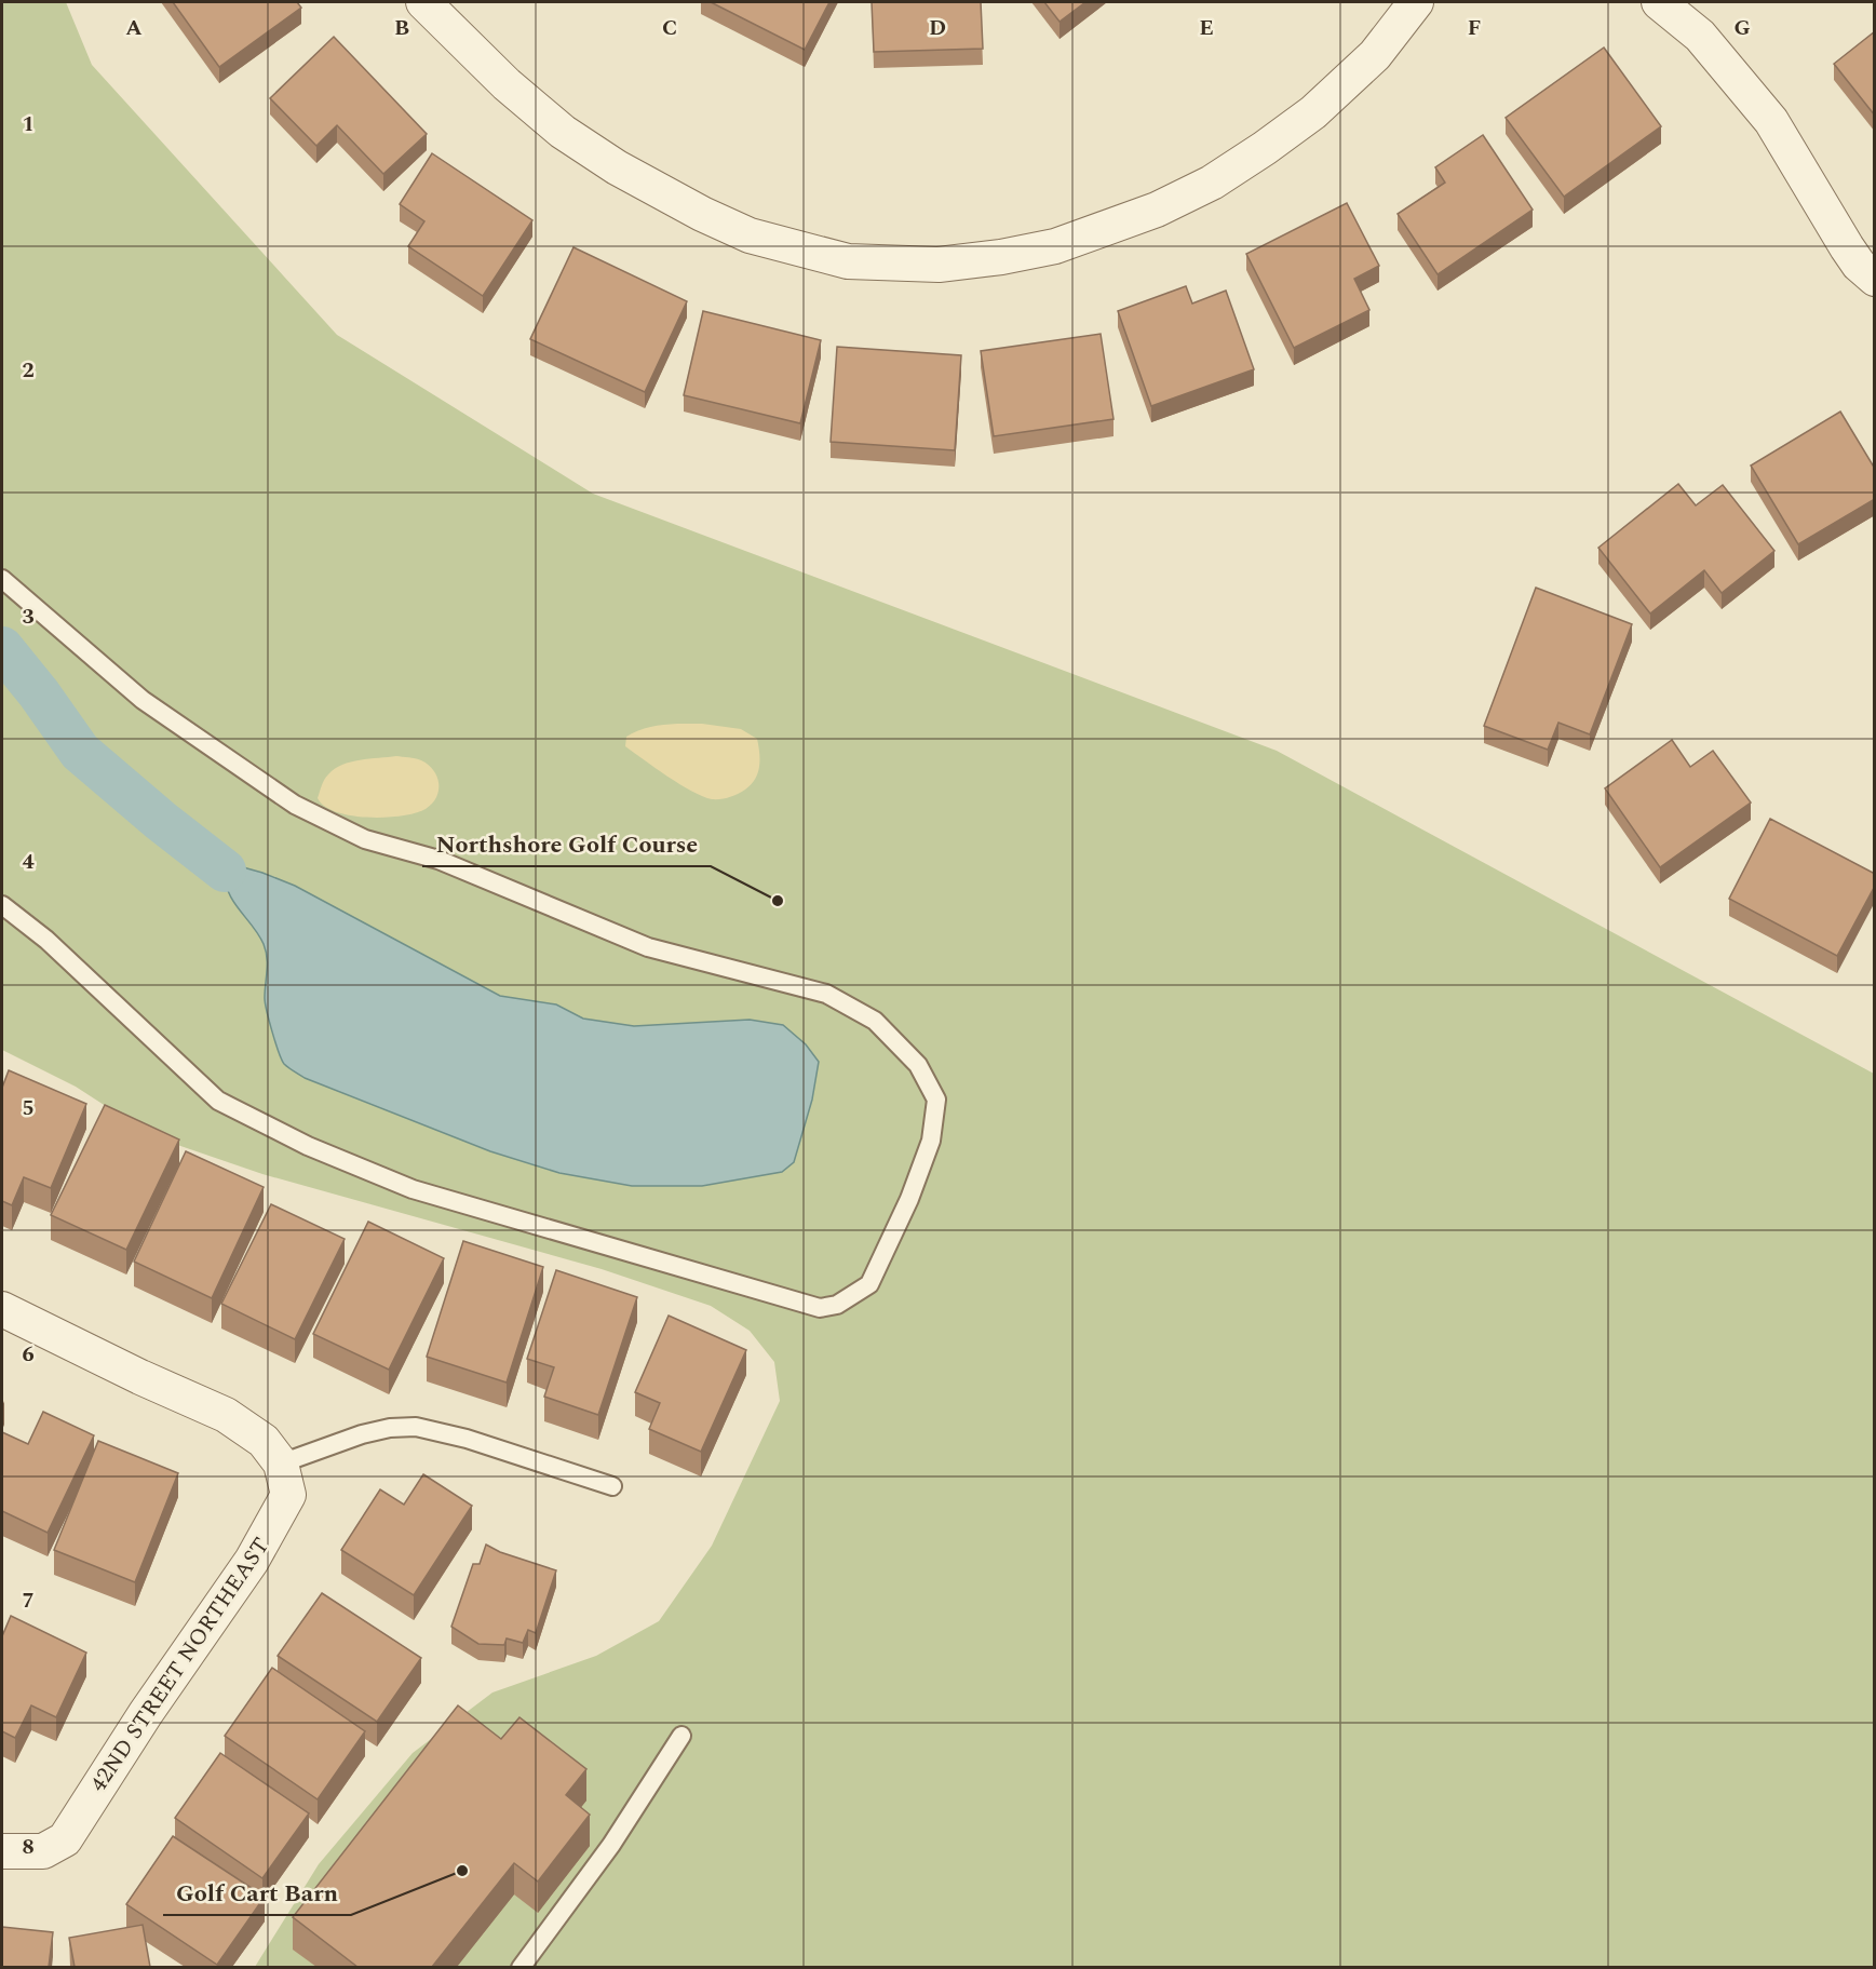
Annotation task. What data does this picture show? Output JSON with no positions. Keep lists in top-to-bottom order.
{
  "streets": {
    "street": ["42ND STREET NORTHEAST"]
  },
  "places": ["Northshore Golf Course", "Golf Cart Barn"],
  "grid": {
    "columns": [
      "A",
      "B",
      "C",
      "D",
      "E",
      "F",
      "G"
    ],
    "rows": [
      "1",
      "2",
      "3",
      "4",
      "5",
      "6",
      "7",
      "8"
    ]
  }
}
